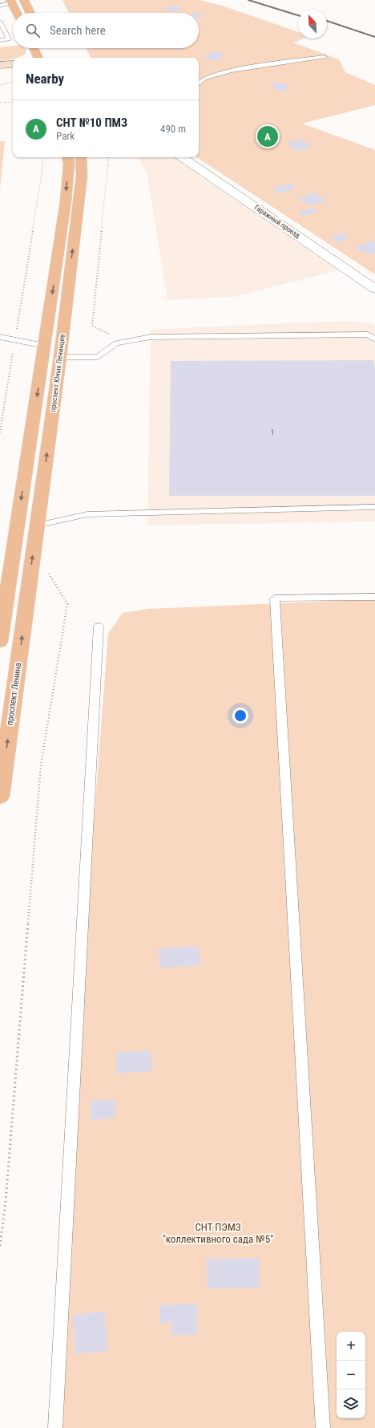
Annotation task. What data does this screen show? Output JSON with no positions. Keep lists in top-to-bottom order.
{
  "streets": {
    "main road": ["проспект Юных Ленинцев", "проспект Ленина"],
    "street": ["Гаражный проезд"]
  },
  "crossings": [
    ["проспект Юных Ленинцев", "проспект Ленина"]
  ],
  "one_way": ["проспект Ленина"],
  "parks": ["СНТ ПЭМЗ \"коллективного сада №5\""],
  "house_numbers": ["1"],
  "north": "top left",
  "page": {
    "search": "Search here",
    "heading": "Nearby",
    "list": [
      {
        "mark": "A",
        "name": "СНТ №10 ПМЗ",
        "note": "Park",
        "value": "490 m"
      }
    ],
    "pins": "A",
    "map_buttons": ["+", "−"]
  }
}
